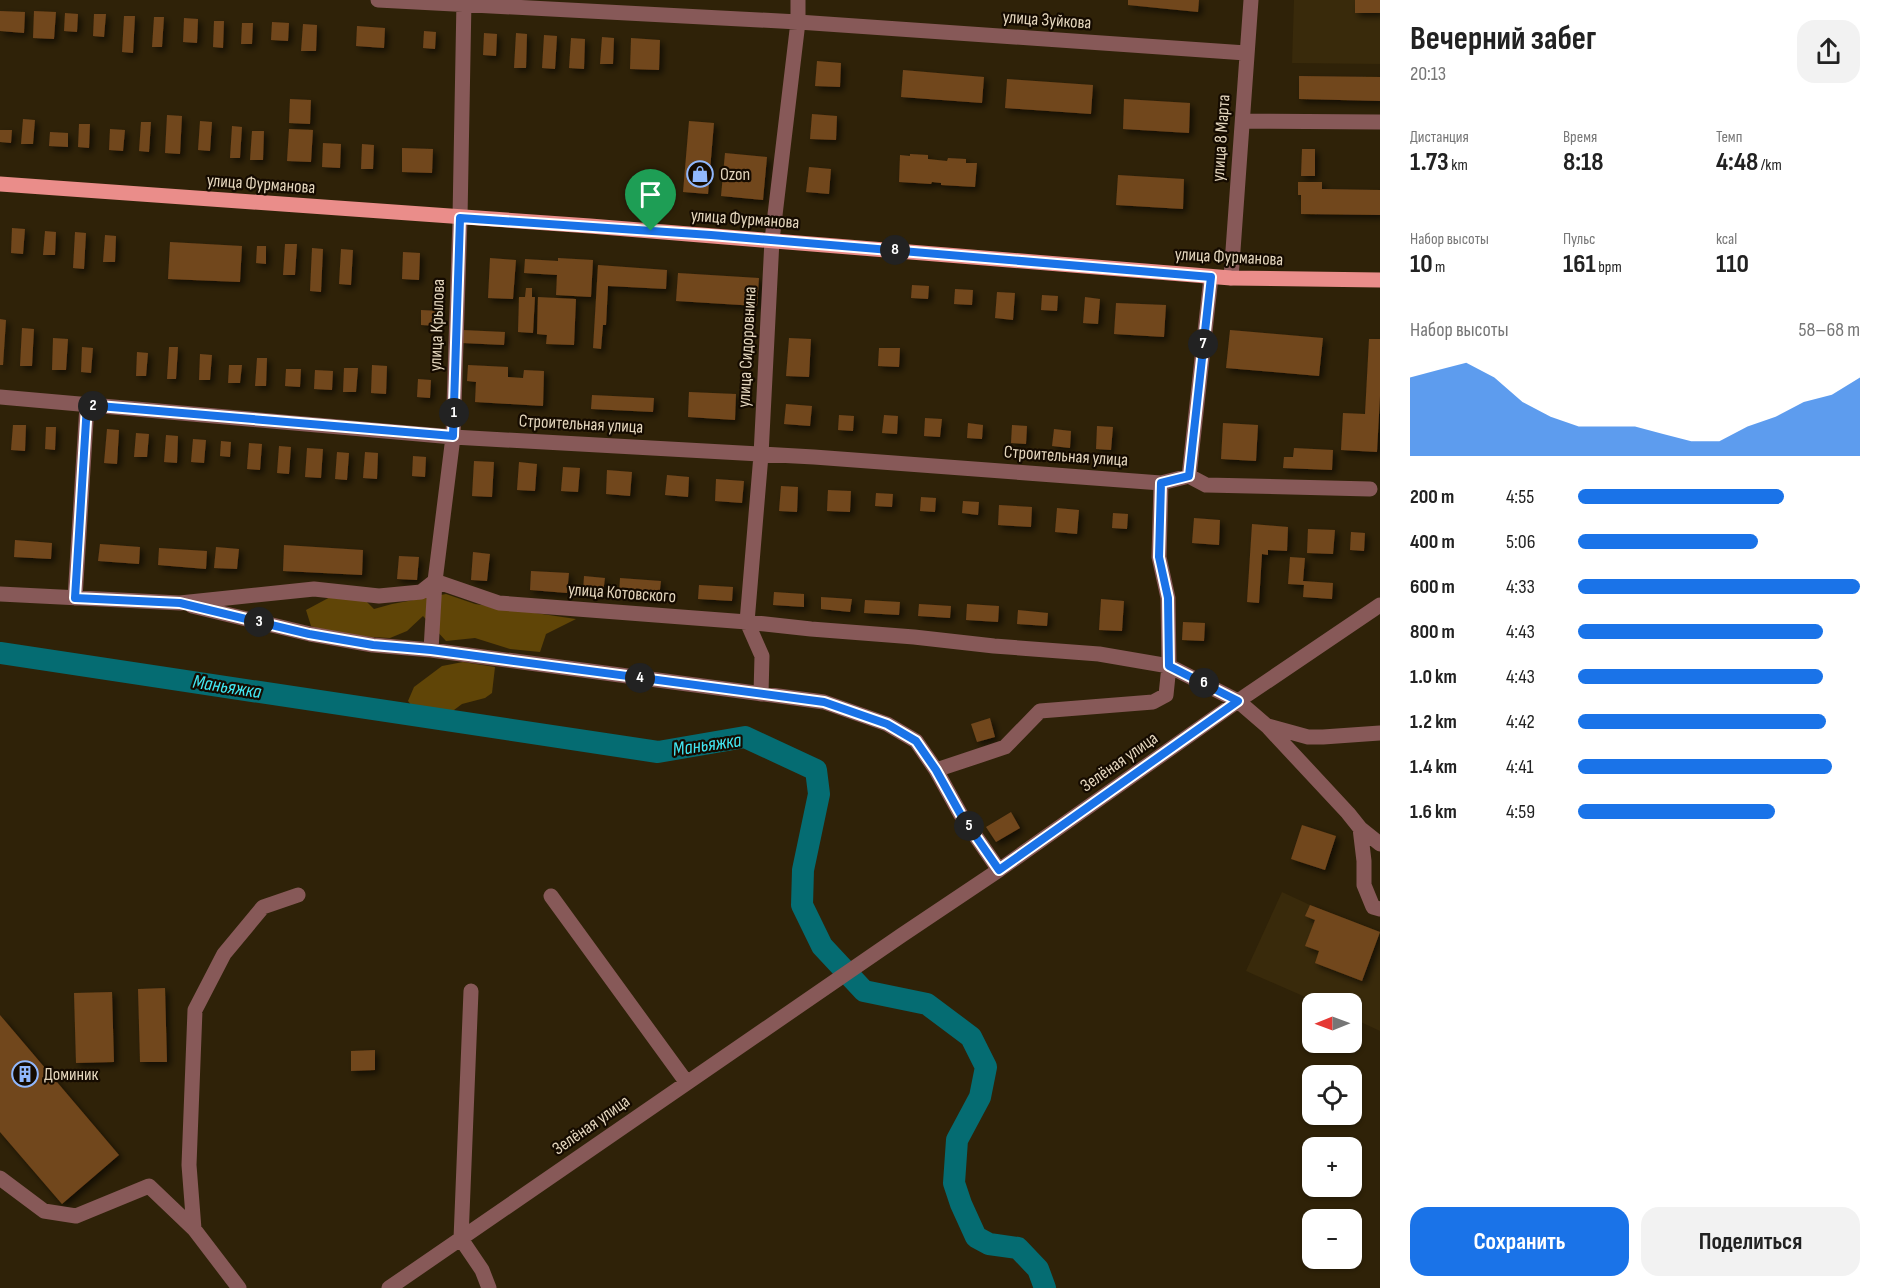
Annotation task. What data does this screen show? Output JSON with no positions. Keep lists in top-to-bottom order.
{
  "streets": {
    "main road": ["улица Фурманова"],
    "street": [
      "улица Зуйкова",
      "улица 8 Марта",
      "улица Крылова",
      "улица Сидоровнина",
      "Строительная улица",
      "улица Котовского",
      "Зелёная улица"
    ]
  },
  "crossings": [
    ["улица Зуйкова", "улица 8 Марта"],
    ["улица Зуйкова", "улица Крылова"],
    ["улица Зуйкова", "улица Сидоровнина"],
    ["улица 8 Марта", "улица Фурманова"],
    ["улица Фурманова", "улица Крылова"],
    ["улица Фурманова", "улица Сидоровнина"],
    ["улица Крылова", "Строительная улица"],
    ["улица Крылова", "улица Котовского"],
    ["улица Сидоровнина", "Строительная улица"],
    ["улица Сидоровнина", "улица Котовского"],
    ["улица Котовского", "Зелёная улица"]
  ],
  "water": ["Маньяжка"],
  "places": {
    "shop": ["Ozon"],
    "building": ["Доминик"]
  },
  "north": "left",
  "page": {
    "heading": ["Вечерний забег", "20:13"],
    "stats": [
      ["Дистанция", "1.73 km"],
      ["Время", "8:18"],
      ["Темп", "4:48 /km"],
      ["Набор высоты", "10 m"],
      ["Пульс", "161 bpm"],
      ["kcal", "110"]
    ],
    "pins": [
      "8",
      "7",
      "2",
      "1",
      "3",
      "4",
      "6",
      "5"
    ],
    "chart": ["Набор высоты", "58–68 m"],
    "list": [
      {
        "name": "200 m",
        "note": "4:55"
      },
      {
        "name": "400 m",
        "note": "5:06"
      },
      {
        "name": "600 m",
        "note": "4:33"
      },
      {
        "name": "800 m",
        "note": "4:43"
      },
      {
        "name": "1.0 km",
        "note": "4:43"
      },
      {
        "name": "1.2 km",
        "note": "4:42"
      },
      {
        "name": "1.4 km",
        "note": "4:41"
      },
      {
        "name": "1.6 km",
        "note": "4:59"
      }
    ],
    "map_buttons": ["+", "−"],
    "buttons": ["Сохранить", "Поделиться"]
  }
}
